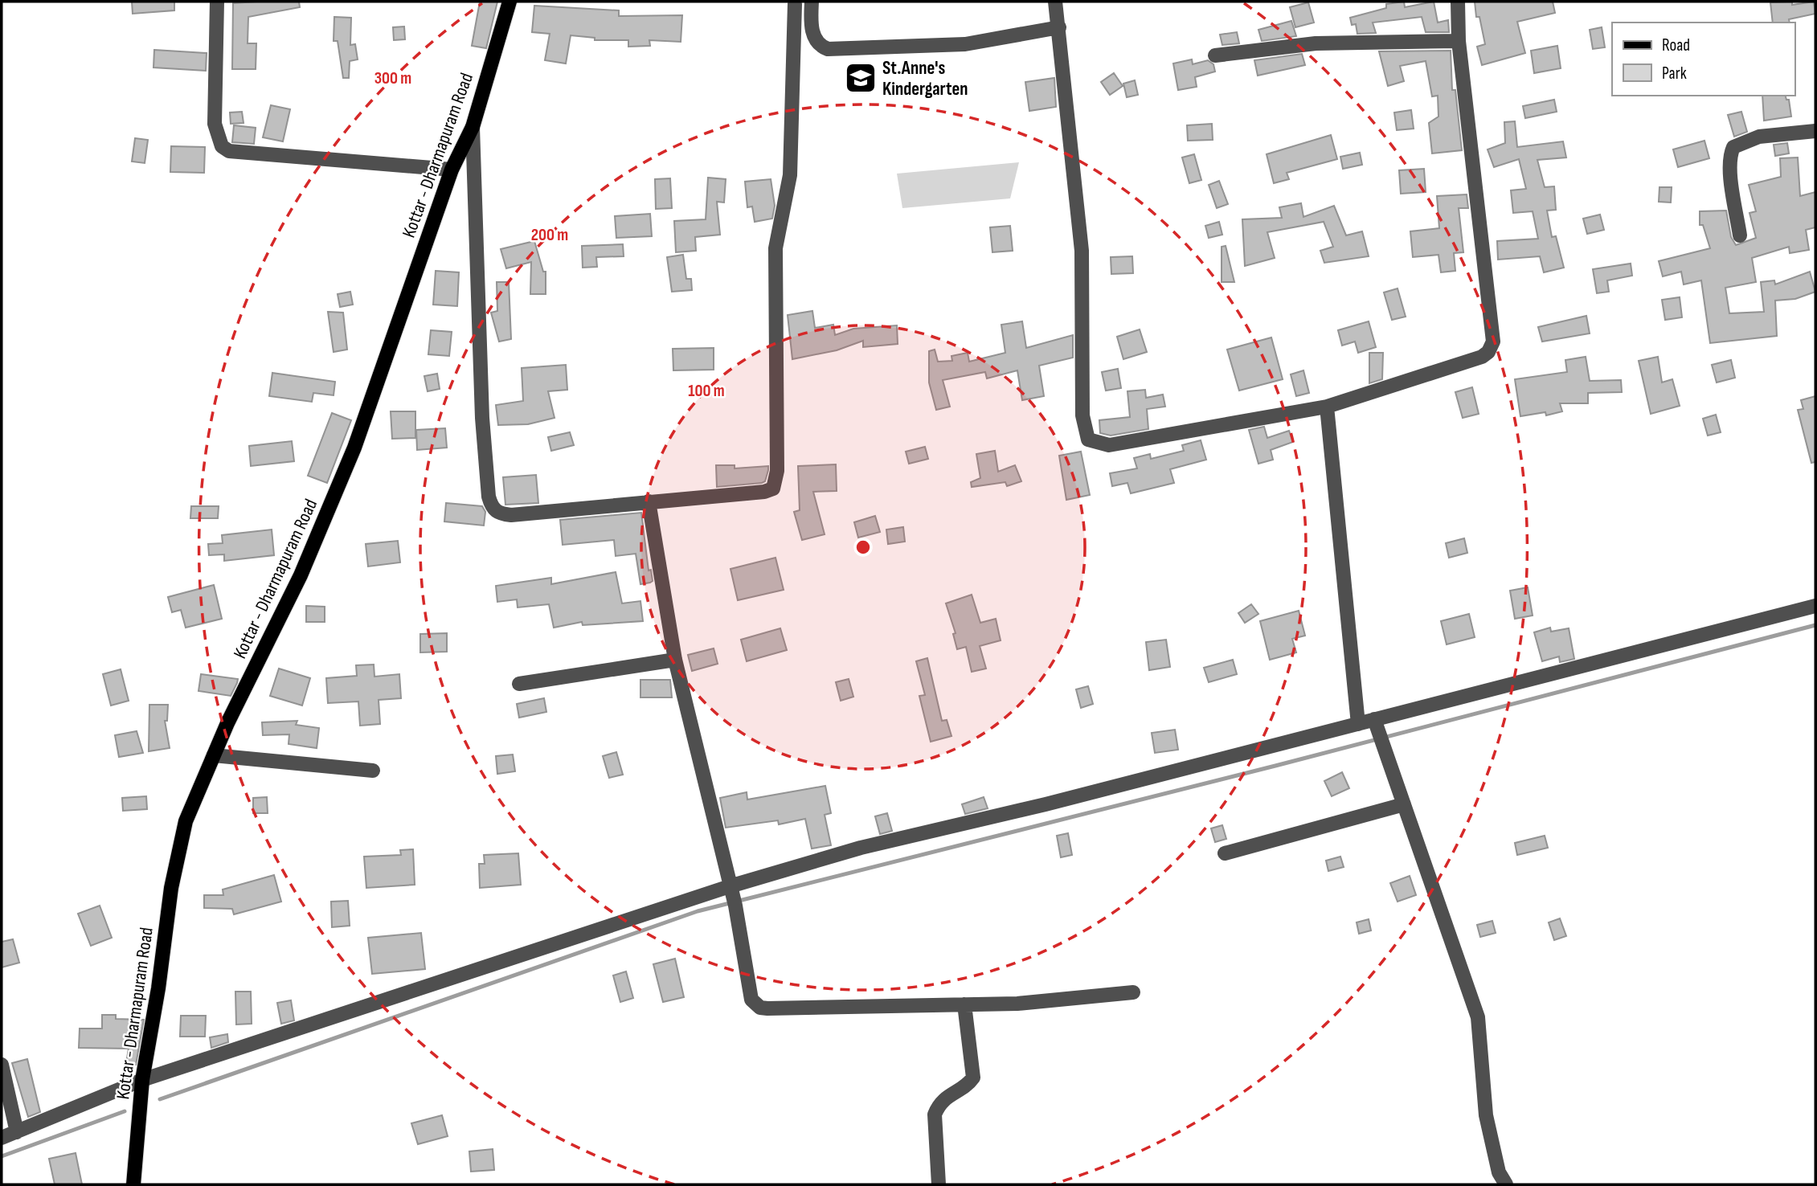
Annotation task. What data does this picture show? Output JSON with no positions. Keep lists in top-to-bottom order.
{
  "streets": {
    "main road": ["Kottar - Dharmapuram Road"]
  },
  "places": {
    "school or university": ["St.Anne's Kindergarten"]
  },
  "legend": ["Road", "Park"],
  "rings": ["300 m", "200 m", "100 m"]
}
